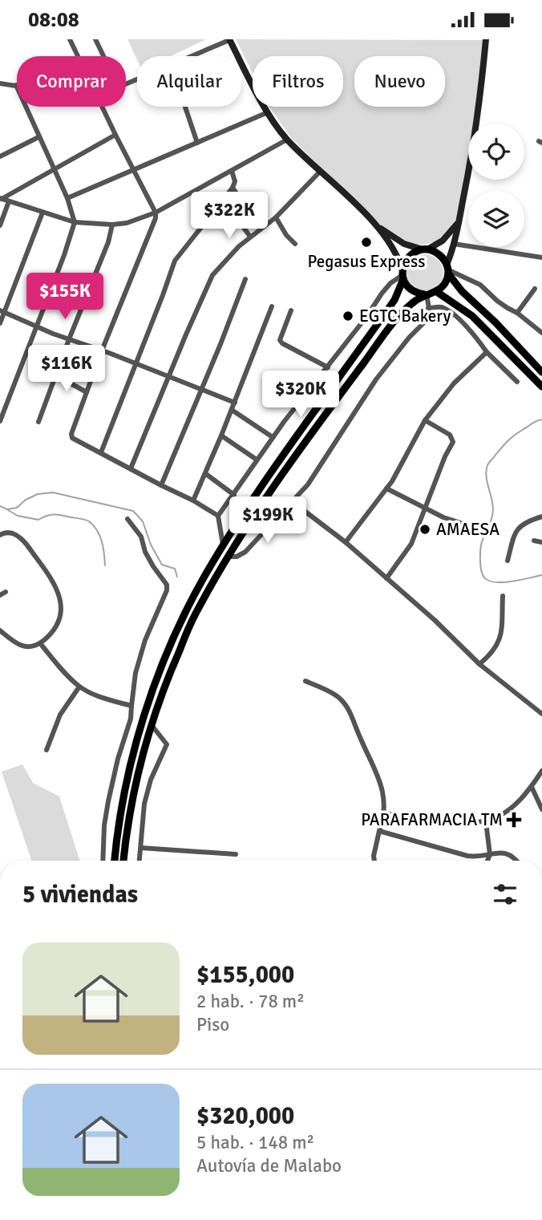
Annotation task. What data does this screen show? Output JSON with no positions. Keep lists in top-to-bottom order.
{
  "places": {
    "other": ["Pegasus Express", "EGTC Bakery", "AMAESA"],
    "health": ["PARAFARMACIA TM"]
  },
  "page": {
    "status": "08:08",
    "chip": [
      "Comprar",
      "Alquilar",
      "Filtros",
      "Nuevo"
    ],
    "price": [
      "$322K",
      "$155K",
      "$116K",
      "$320K",
      "$199K"
    ],
    "heading": "5 viviendas",
    "list": [
      {
        "name": "$155,000",
        "note": "2 hab. · 78 m² · Piso"
      },
      {
        "name": "$320,000",
        "note": "5 hab. · 148 m² · Autovía de Malabo"
      }
    ]
  }
}
